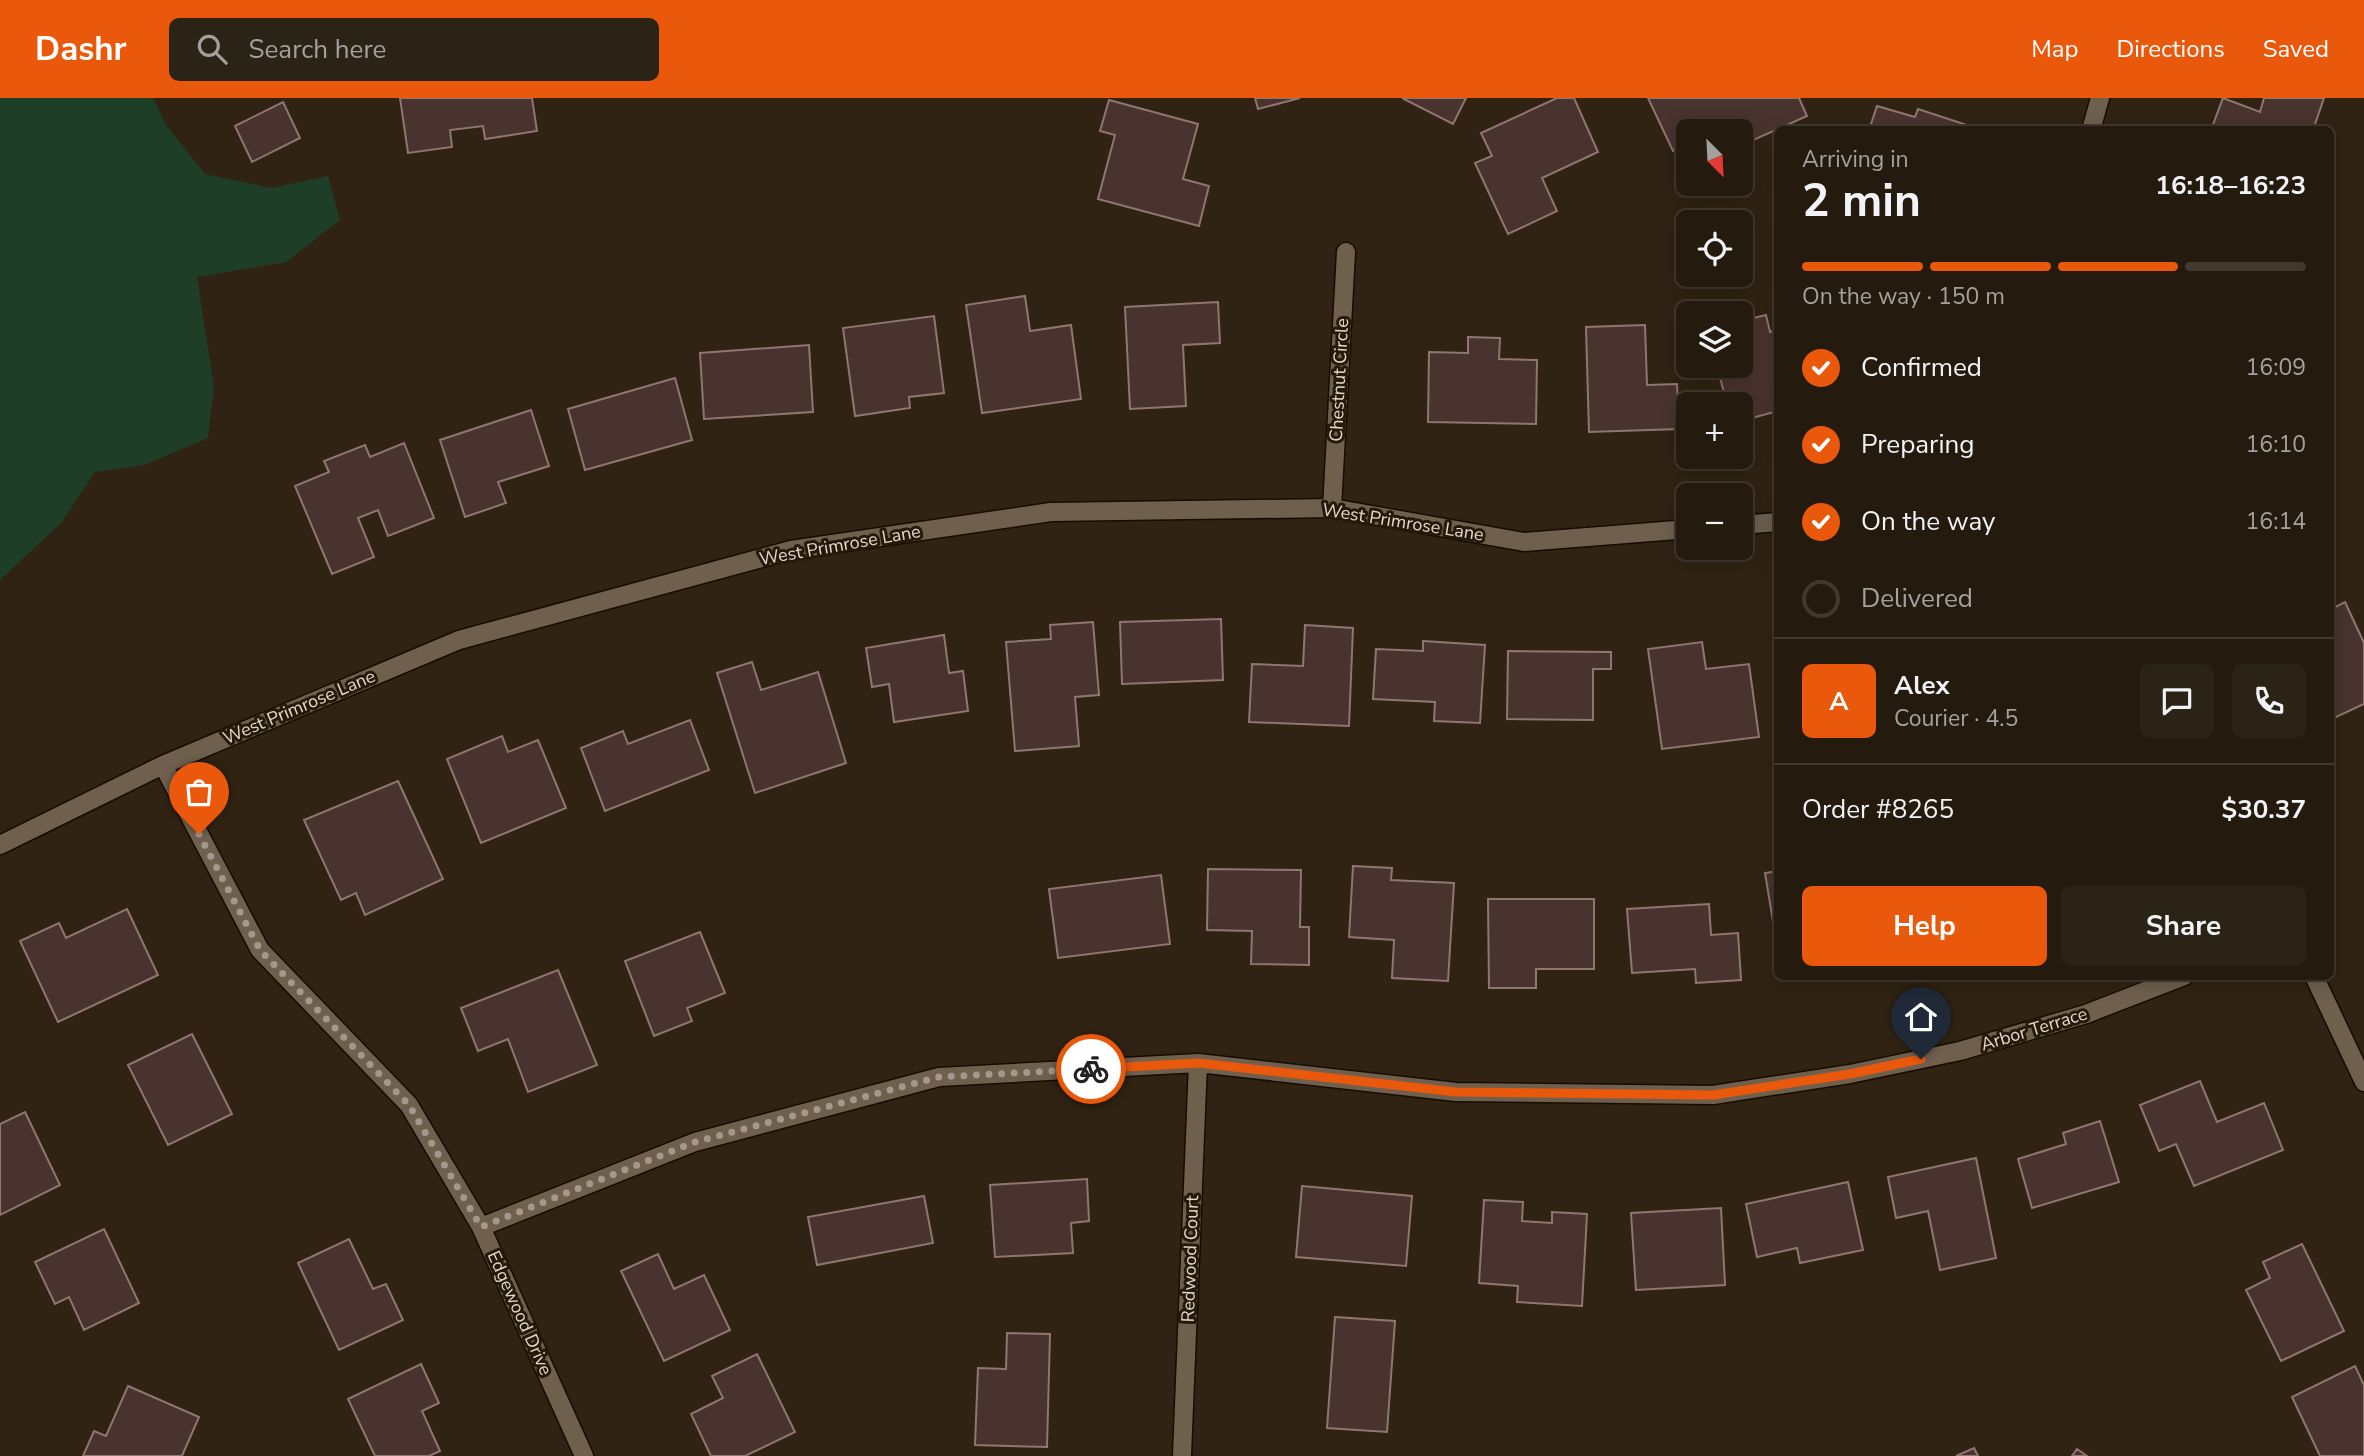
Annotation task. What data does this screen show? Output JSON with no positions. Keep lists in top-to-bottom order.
{
  "streets": {
    "street": [
      "Chestnut Circle",
      "West Primrose Lane",
      "Arbor Terrace",
      "Redwood Court",
      "Edgewood Drive"
    ]
  },
  "crossings": [
    ["Chestnut Circle", "West Primrose Lane"],
    ["West Primrose Lane", "Edgewood Drive"],
    ["Arbor Terrace", "Redwood Court"],
    ["Arbor Terrace", "Edgewood Drive"]
  ],
  "north": "bottom right",
  "page": {
    "header": "Dashr",
    "search": "Search here",
    "nav": ["Map", "Directions", "Saved"],
    "map_buttons": ["+", "−"],
    "heading": ["2 min", "Arriving in", "16:18–16:23"],
    "panel": [
      "Alex",
      "Courier · 4.5",
      "Order #8265",
      "$30.37"
    ],
    "bar": "On the way · 150 m",
    "list": [
      ["Confirmed", "16:09"],
      ["Preparing", "16:10"],
      ["On the way", "16:14"],
      "Delivered"
    ],
    "round": "A",
    "buttons": ["Help", "Share"]
  }
}
